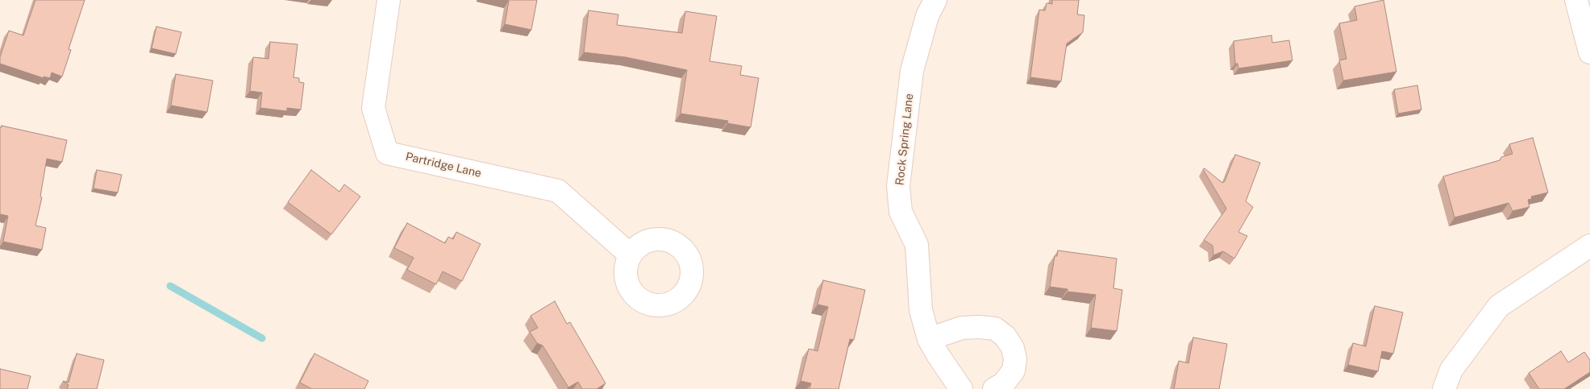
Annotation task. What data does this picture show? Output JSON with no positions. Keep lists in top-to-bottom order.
{
  "streets": {
    "street": ["Rock Spring Lane", "Partridge Lane"]
  }
}
